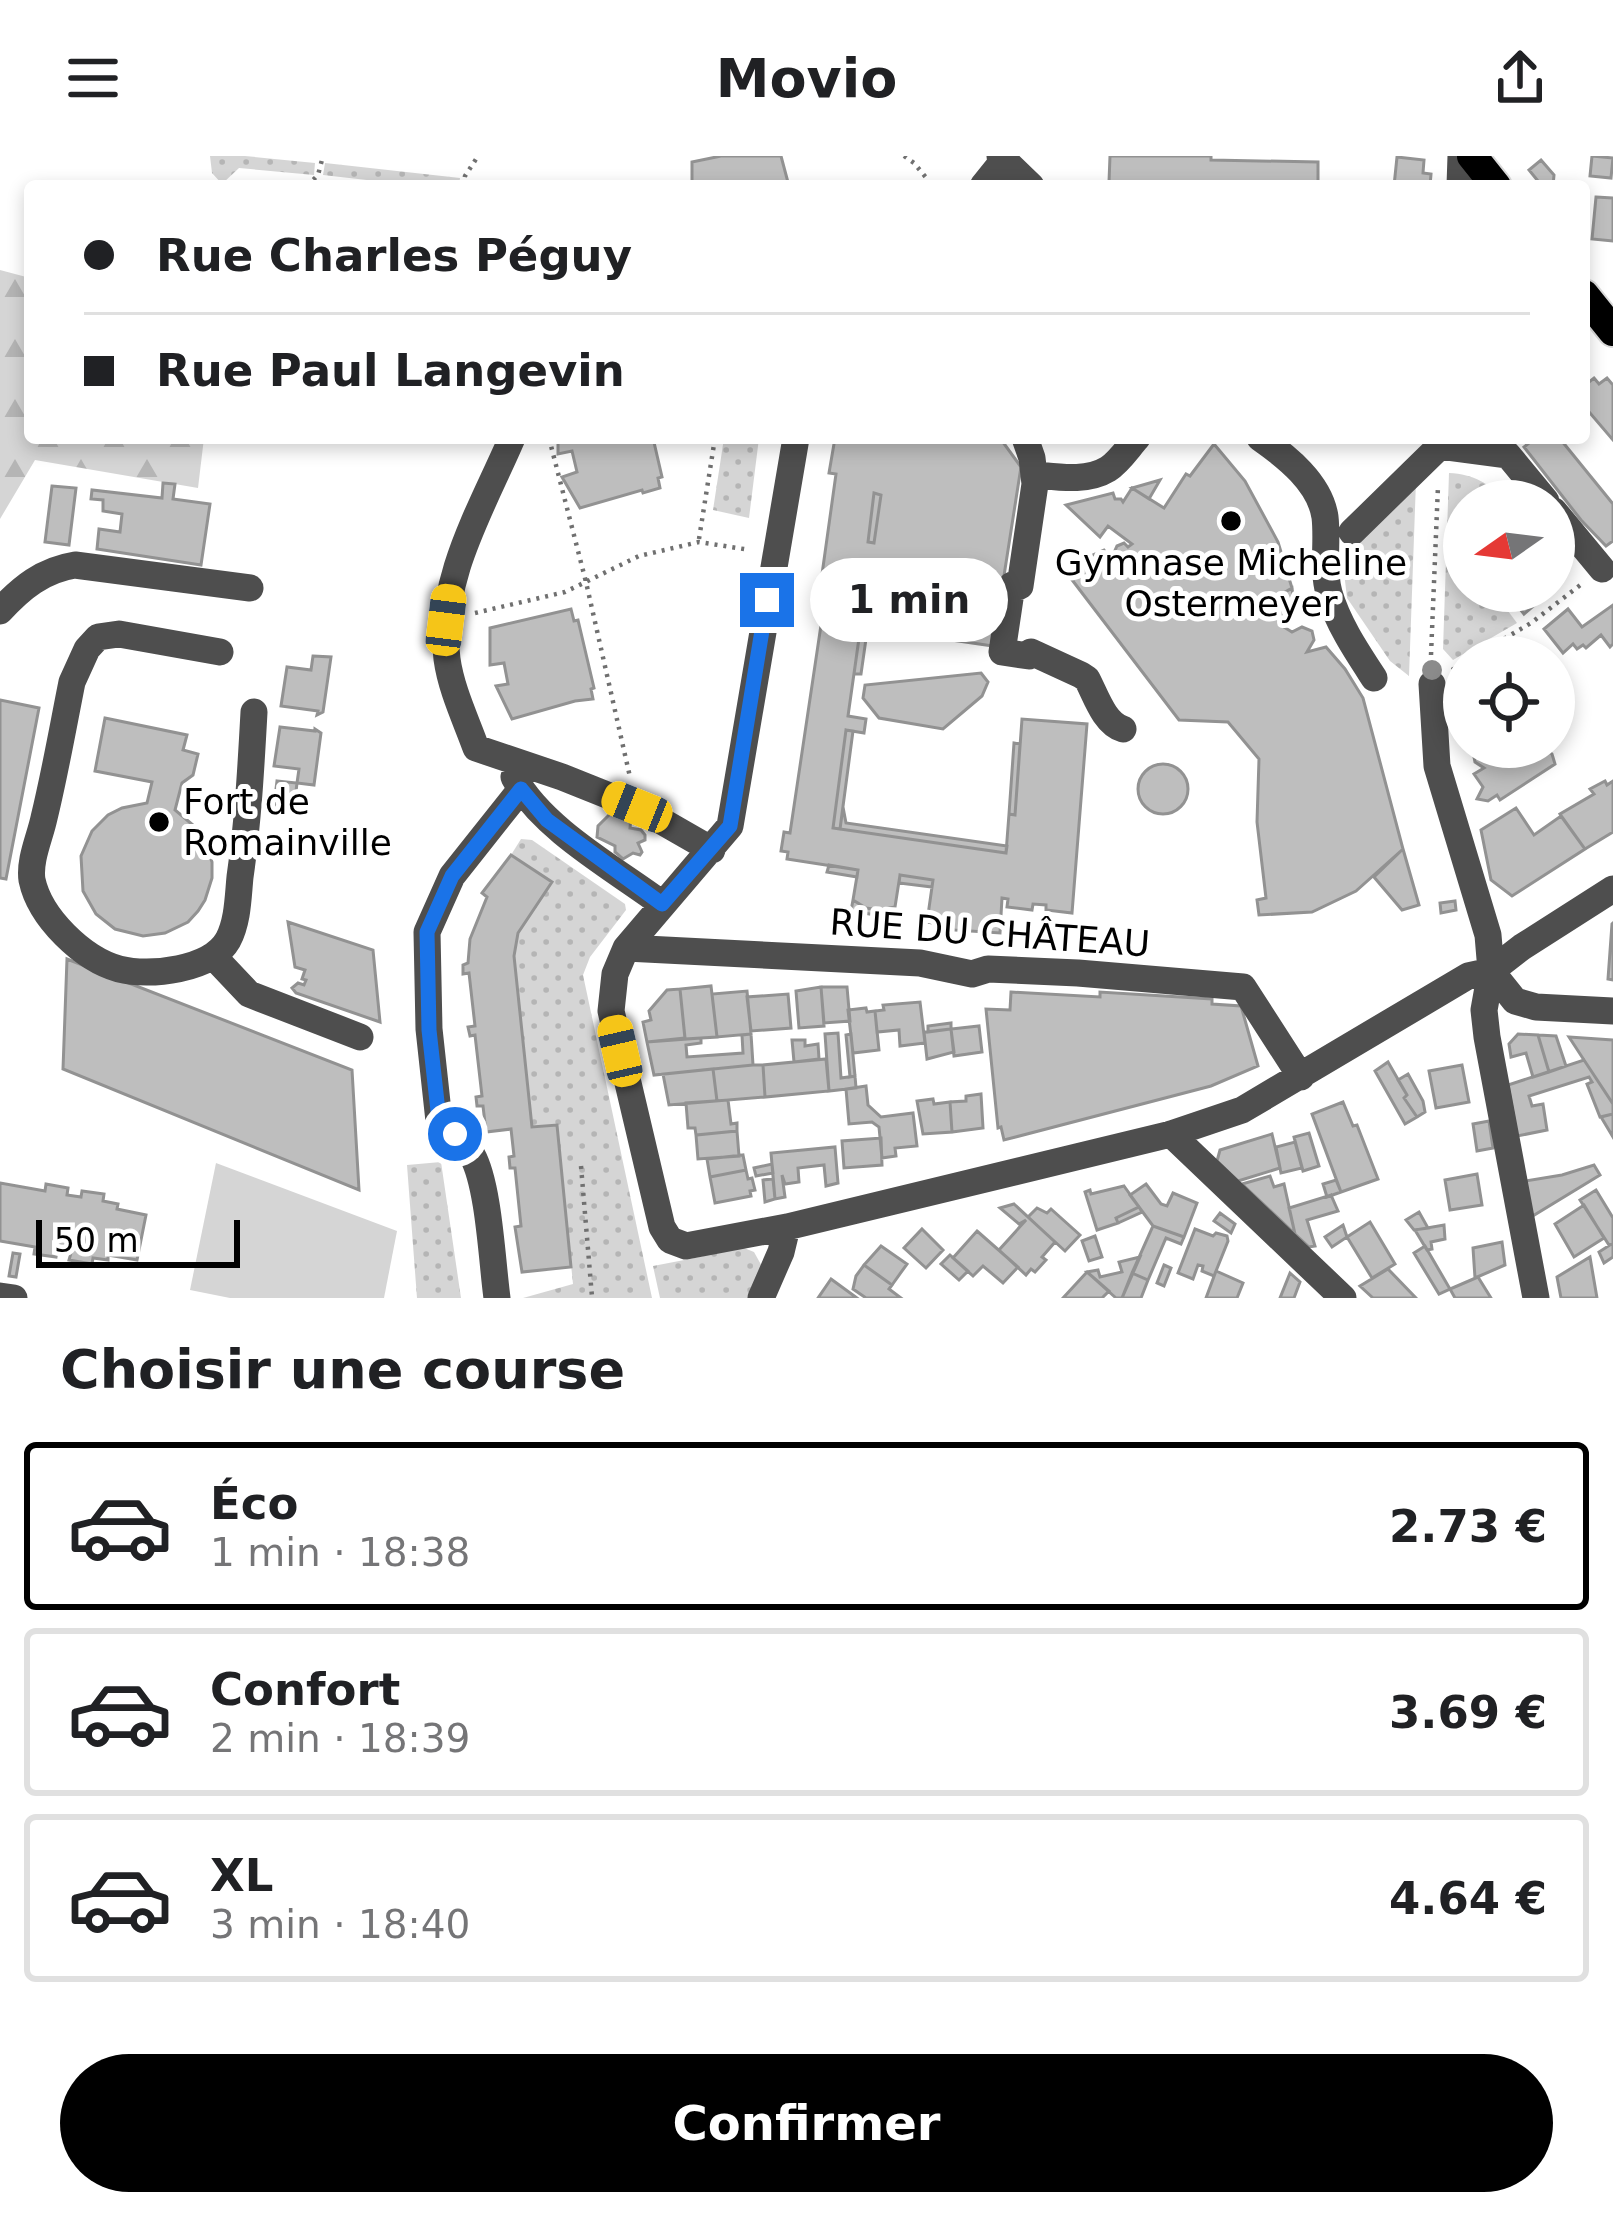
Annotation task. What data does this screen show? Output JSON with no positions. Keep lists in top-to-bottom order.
{
  "streets": {
    "street": ["RUE DU CHÂTEAU"]
  },
  "places": ["Gymnase Micheline Ostermeyer", "Fort de Romainville"],
  "scale_bar": "50 m",
  "north": "left",
  "page": {
    "header": "Movio",
    "banner": ["Rue Charles Péguy", "Rue Paul Langevin"],
    "bubble": "1 min",
    "scale": "50 m",
    "heading": "Choisir une course",
    "list": [
      {
        "name": "Éco",
        "note": "1 min · 18:38",
        "value": "2.73 €"
      },
      {
        "name": "Confort",
        "note": "2 min · 18:39",
        "value": "3.69 €"
      },
      {
        "name": "XL",
        "note": "3 min · 18:40",
        "value": "4.64 €"
      }
    ],
    "buttons": "Confirmer"
  }
}
